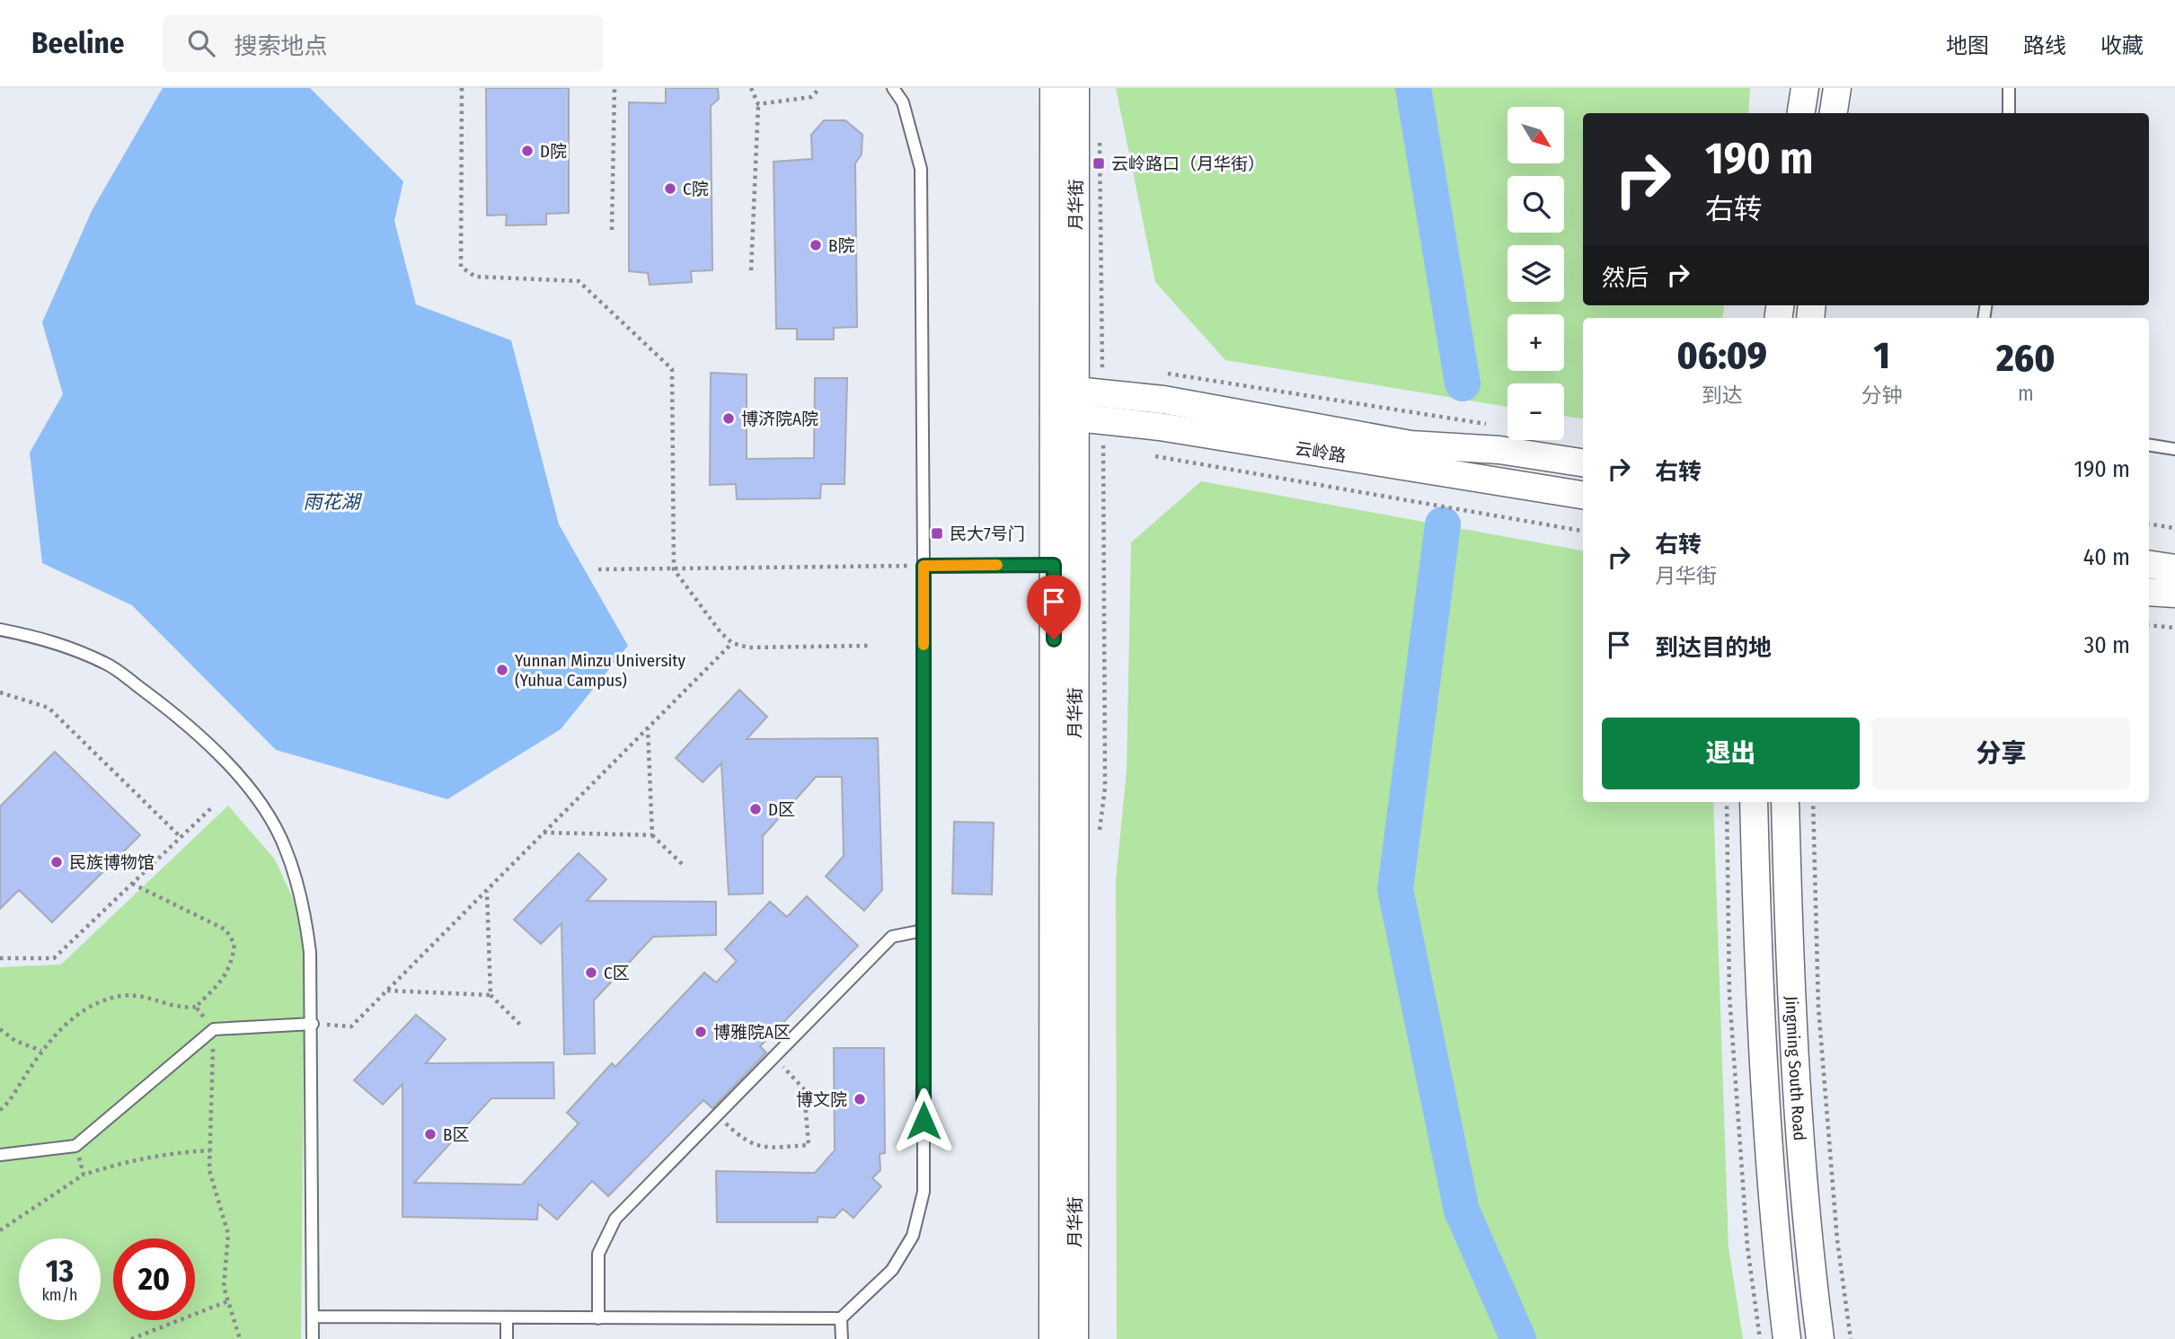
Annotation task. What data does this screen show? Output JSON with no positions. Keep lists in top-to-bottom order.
{
  "streets": {
    "street": ["月华街", "云岭路", "Jingming South Road"]
  },
  "crossings": [
    ["月华街", "云岭路"]
  ],
  "water": ["雨花湖"],
  "places": {
    "other": [
      "D院",
      "C院",
      "B院",
      "博济院A院",
      "Yunnan Minzu University (Yuhua Campus)",
      "D区",
      "民族博物馆",
      "C区",
      "博雅院A区",
      "博文院",
      "B区"
    ],
    "transit": ["云岭路口（月华街）", "民大7号门"]
  },
  "north": "bottom right",
  "page": {
    "header": "Beeline",
    "search": "搜索地点",
    "nav": ["地图", "路线", "收藏"],
    "map_buttons": ["+", "−"],
    "turn": ["190 m", "右转"],
    "then": "然后",
    "eta": [
      "06:09",
      "到达",
      "1",
      "分钟",
      "260",
      "m"
    ],
    "list": [
      {
        "name": "右转",
        "value": "190 m"
      },
      {
        "name": "右转",
        "note": "月华街",
        "value": "40 m"
      },
      {
        "name": "到达目的地",
        "value": "30 m"
      }
    ],
    "buttons": ["退出", "分享"],
    "speed": "13 km/h",
    "limit": "20"
  }
}
